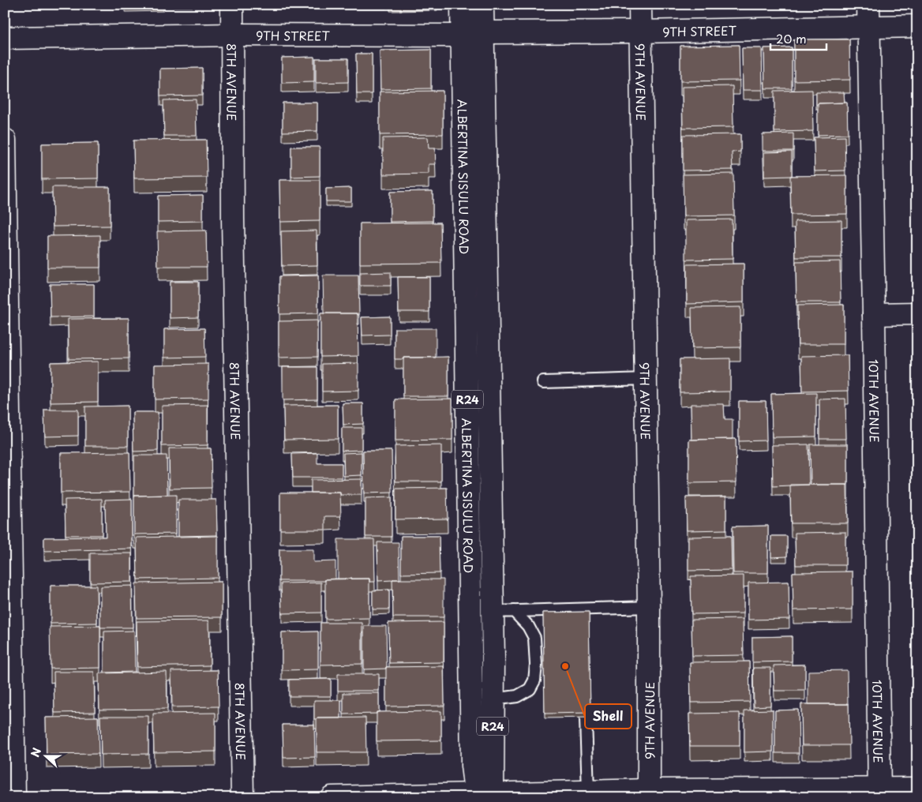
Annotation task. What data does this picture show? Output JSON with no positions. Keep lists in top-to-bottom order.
{
  "streets": {
    "street": [
      "9TH STREET",
      "8TH AVENUE",
      "9TH AVENUE",
      "ALBERTINA SISULU ROAD",
      "R24",
      "10TH AVENUE"
    ]
  },
  "crossings": [
    ["9TH STREET", "8TH AVENUE"],
    ["9TH STREET", "9TH AVENUE"],
    ["9TH STREET", "ALBERTINA SISULU ROAD"],
    ["9TH STREET", "10TH AVENUE"]
  ],
  "places": ["Shell"],
  "scale_bar": "20 m",
  "north": "left"
}
